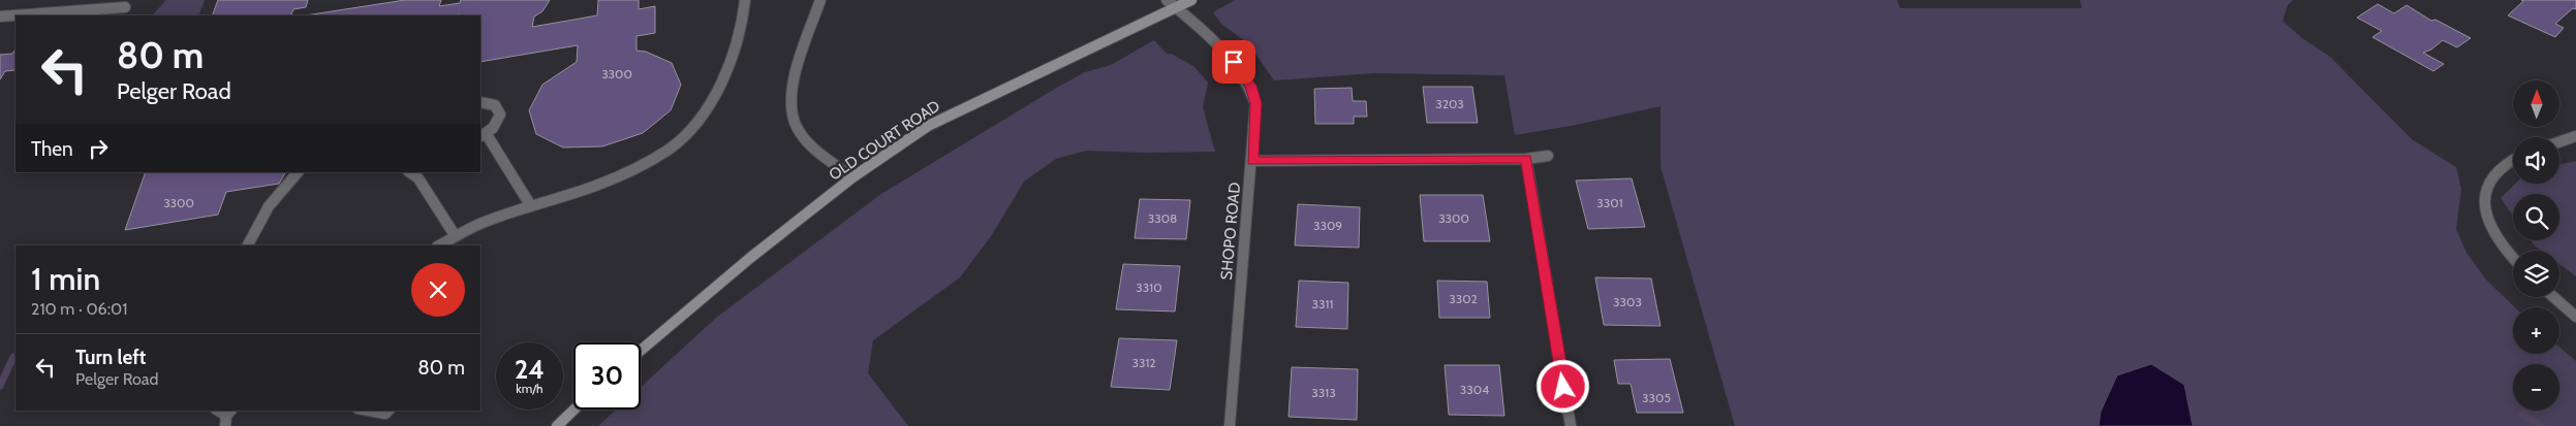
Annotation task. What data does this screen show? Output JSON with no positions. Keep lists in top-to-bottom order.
{
  "streets": {
    "main road": ["OLD COURT ROAD"],
    "street": ["SHOPO ROAD"]
  },
  "crossings": [
    ["OLD COURT ROAD", "SHOPO ROAD"]
  ],
  "house_numbers": [
    "3300",
    "3203",
    "3300",
    "3301",
    "3308",
    "3300",
    "3309",
    "3310",
    "3302",
    "3303",
    "3311",
    "3312",
    "3304",
    "3313",
    "3305"
  ],
  "north": "top",
  "page": {
    "turn": ["80 m", "Pelger Road"],
    "map_buttons": ["+", "−"],
    "then": "Then",
    "heading": ["1 min", "210 m · 06:01"],
    "list": [
      {
        "name": "Turn left",
        "note": "Pelger Road",
        "value": "80 m"
      }
    ],
    "speed": "24 km/h",
    "limit": "30"
  }
}
